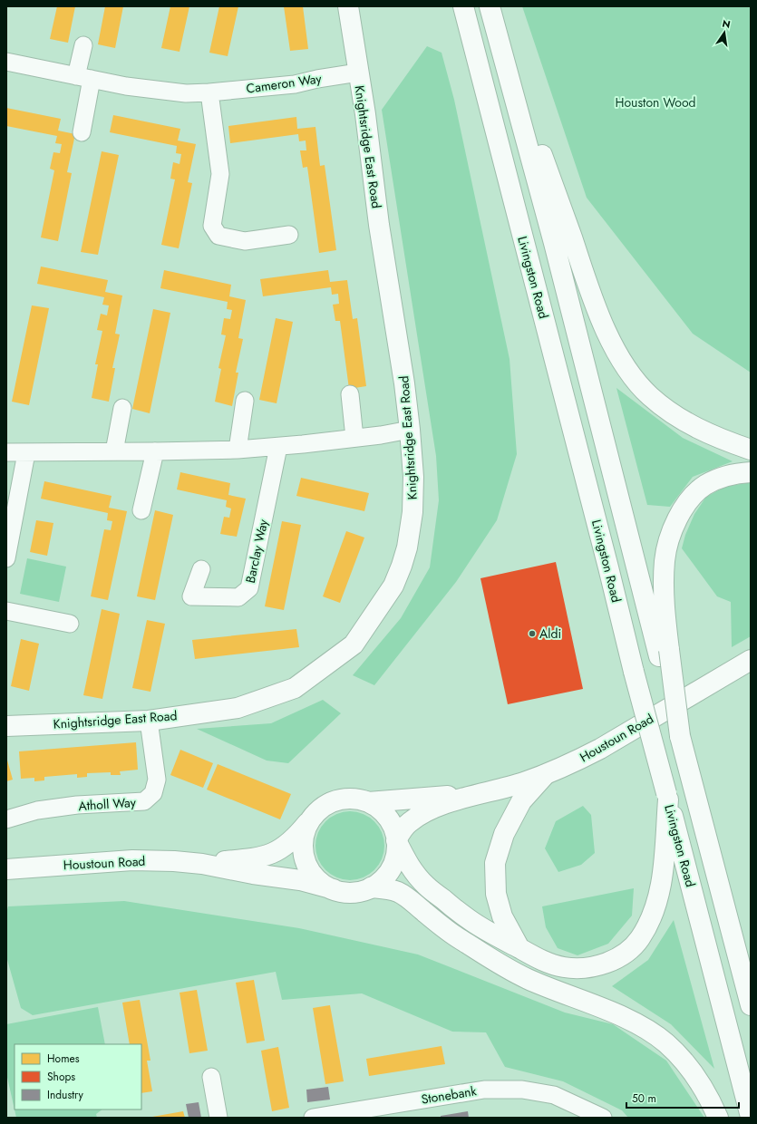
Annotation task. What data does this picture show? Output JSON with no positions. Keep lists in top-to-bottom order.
{
  "streets": {
    "main road": ["Knightsridge East Road", "Livingston Road", "Houstoun Road"],
    "street": [
      "Cameron Way",
      "Barclay Way",
      "Atholl Way",
      "Stonebank"
    ]
  },
  "crossings": [
    ["Cameron Way", "Knightsridge East Road"],
    ["Knightsridge East Road", "Atholl Way"]
  ],
  "parks": ["Houston Wood"],
  "places": ["Aldi"],
  "legend": ["Homes", "Shops", "Industry"],
  "scale_bar": "50 m",
  "north": "top"
}
